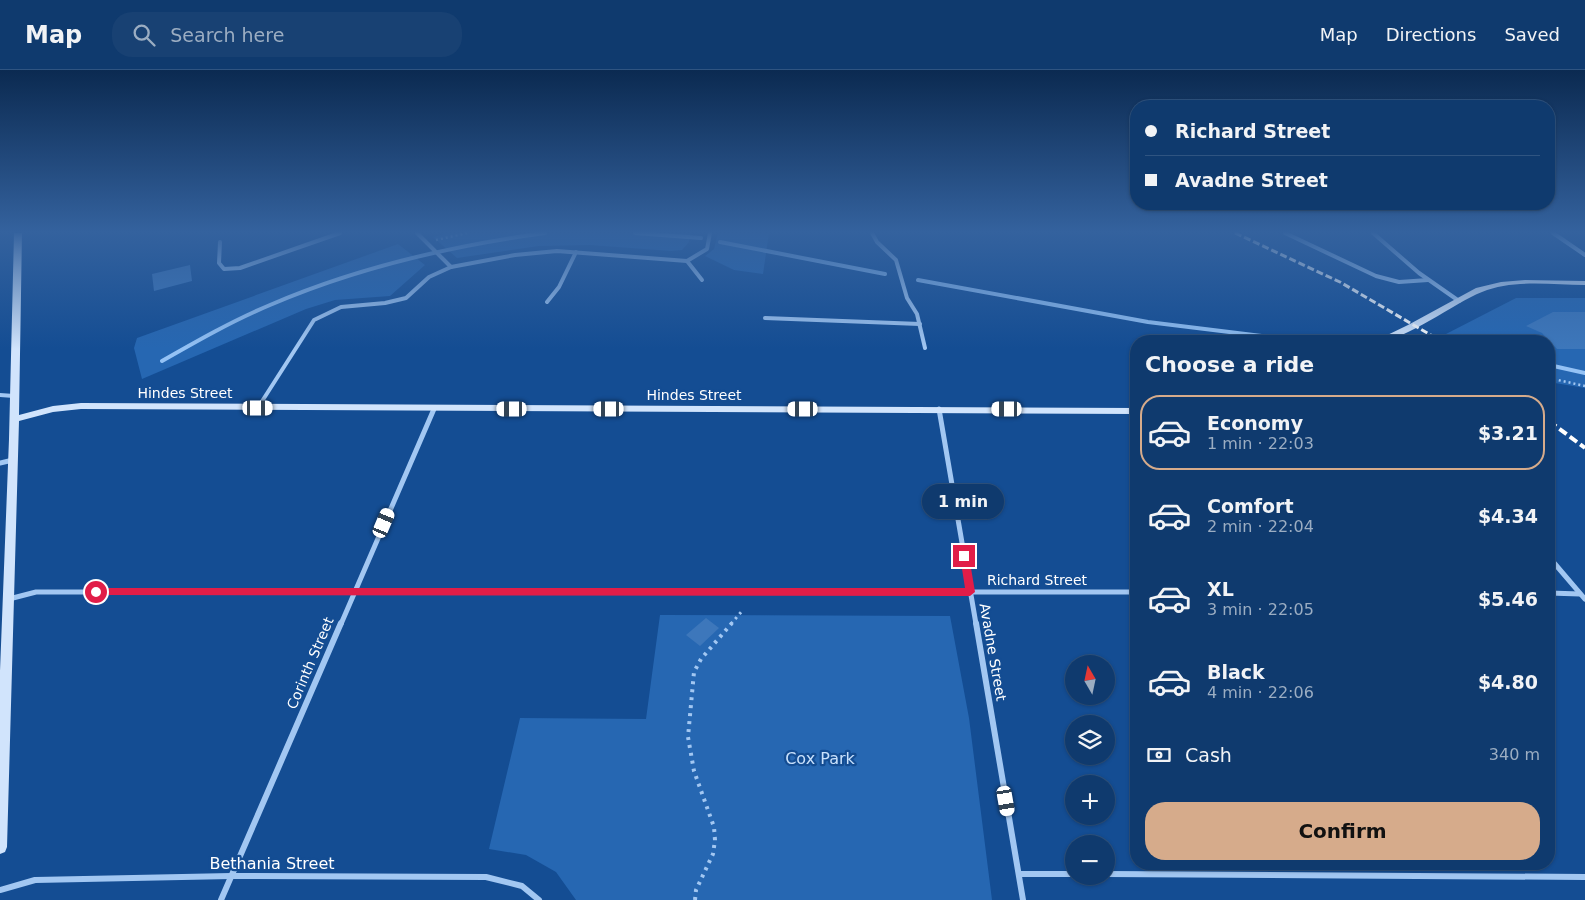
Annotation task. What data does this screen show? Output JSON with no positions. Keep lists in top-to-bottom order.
{
  "streets": {
    "street": [
      "Hindes Street",
      "Richard Street",
      "Avadne Street",
      "Corinth Street",
      "Bethania Street"
    ]
  },
  "crossings": [
    ["Hindes Street", "Avadne Street"],
    ["Hindes Street", "Corinth Street"],
    ["Richard Street", "Avadne Street"],
    ["Richard Street", "Corinth Street"],
    ["Corinth Street", "Bethania Street"]
  ],
  "parks": ["Cox Park"],
  "north": "top",
  "page": {
    "header": "Map",
    "search": "Search here",
    "nav": ["Map", "Directions", "Saved"],
    "banner": ["Richard Street", "Avadne Street"],
    "heading": "Choose a ride",
    "list": [
      {
        "name": "Economy",
        "note": "1 min · 22:03",
        "value": "$3.21"
      },
      {
        "name": "Comfort",
        "note": "2 min · 22:04",
        "value": "$4.34"
      },
      {
        "name": "XL",
        "note": "3 min · 22:05",
        "value": "$5.46"
      },
      {
        "name": "Black",
        "note": "4 min · 22:06",
        "value": "$4.80"
      }
    ],
    "bubble": "1 min",
    "map_buttons": ["+", "−"],
    "pay": ["Cash", "340 m"],
    "buttons": "Confirm"
  }
}
